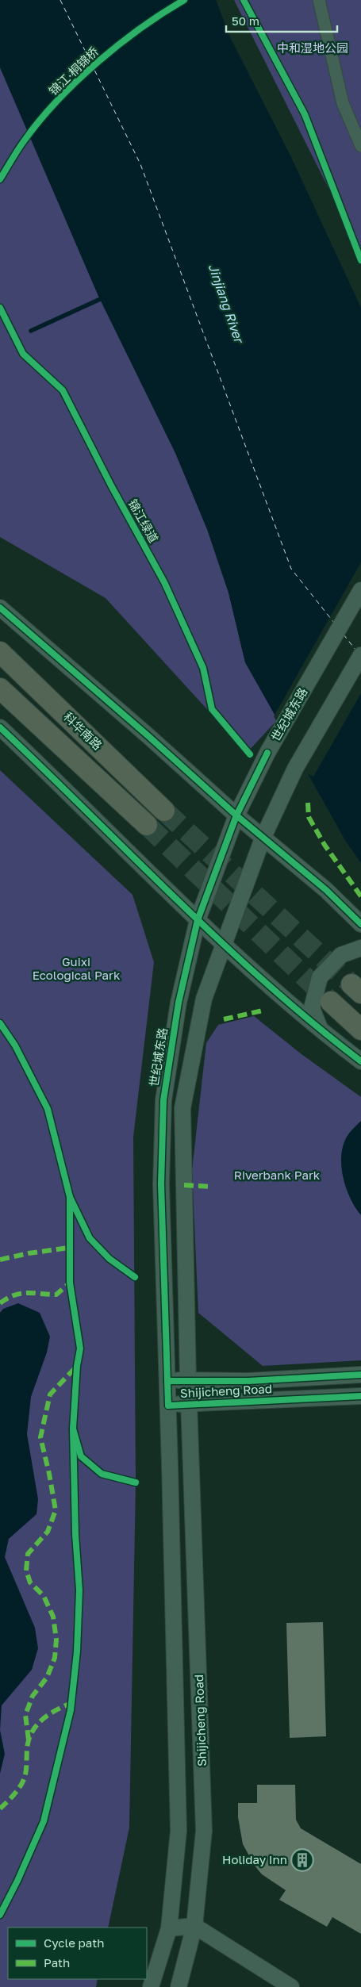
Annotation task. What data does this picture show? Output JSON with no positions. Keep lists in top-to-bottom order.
{
  "streets": {
    "highway": ["科华南路"],
    "main road": ["世纪城东路", "Shijicheng Road"],
    "cycle path": ["锦江·桐锦桥", "锦江绿道"]
  },
  "crossings": [
    ["世纪城东路", "Shijicheng Road"]
  ],
  "water": ["Jinjiang River"],
  "parks": ["中和湿地公园", "Guixi Ecological Park", "Riverbank Park"],
  "places": {
    "building": ["Holiday Inn"]
  },
  "legend": ["Cycle path", "Path"],
  "scale_bar": "50 m"
}
